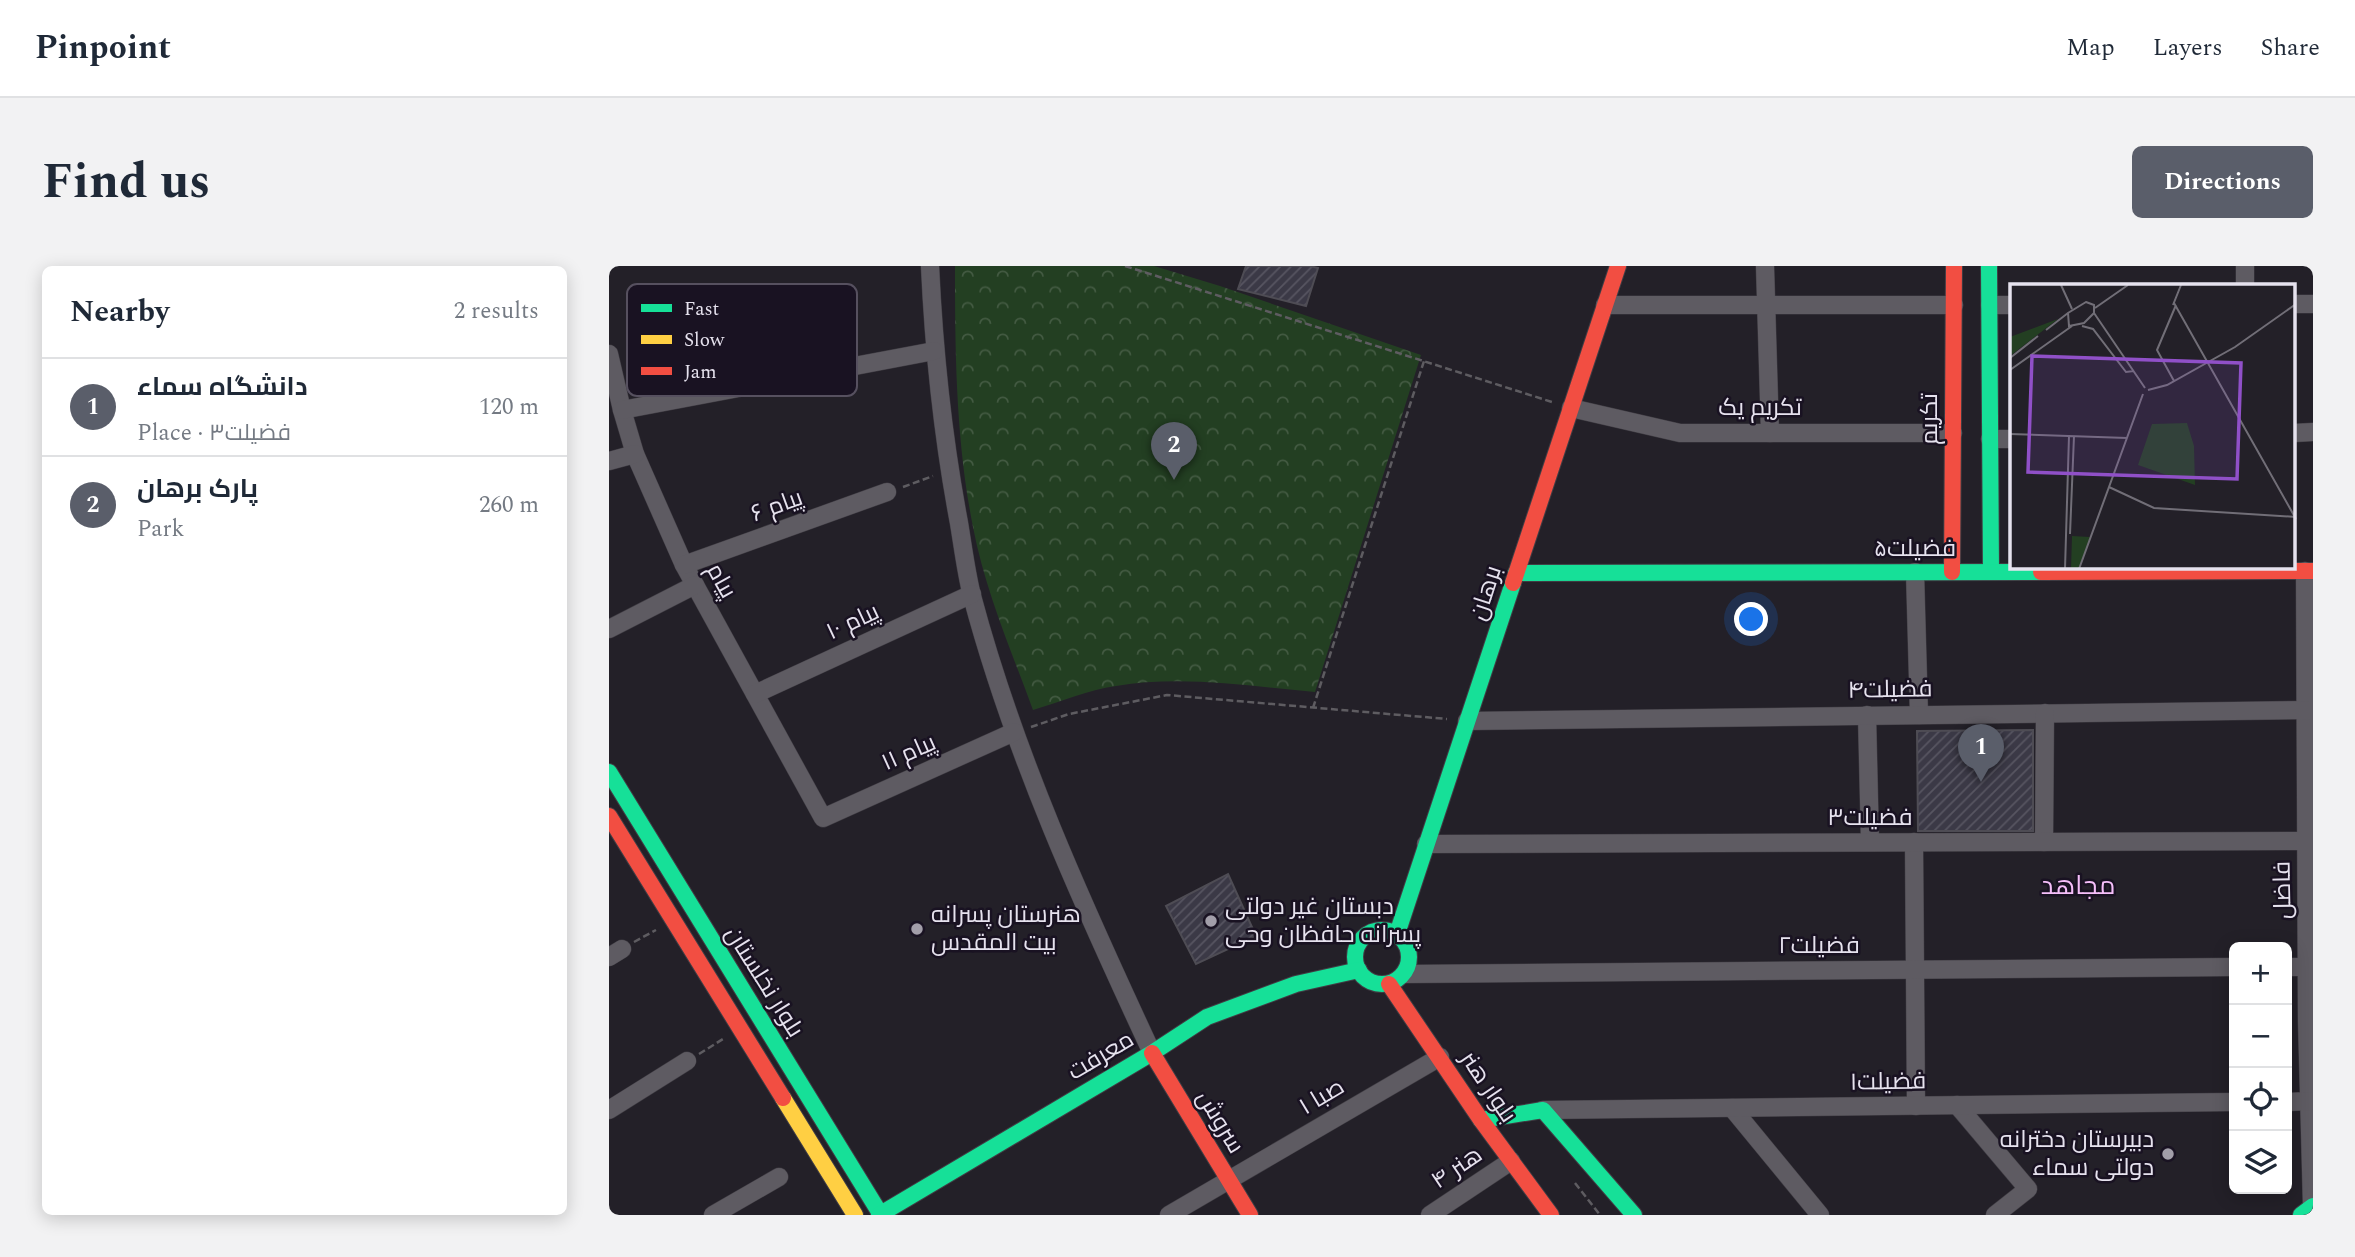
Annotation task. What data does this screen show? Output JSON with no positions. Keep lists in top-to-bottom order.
{
  "streets": {
    "street": [
      "تکریم یک",
      "تکریم",
      "پیام ۶",
      "فضیلت۵",
      "پیام",
      "برهان",
      "پیام ۱۰",
      "فضیلت۴",
      "پیام ۱۱",
      "فضیلت۳",
      "فاضل",
      "فضیلت۲",
      "بلوار نخلستان",
      "معرفت",
      "فضیلت۱",
      "بلوار هنر",
      "صبا ۱",
      "سروش",
      "هنر ۴"
    ]
  },
  "crossings": [
    ["تکریم یک", "تکریم"],
    ["تکریم یک", "برهان"],
    ["تکریم", "فضیلت۵"],
    ["پیام ۶", "پیام"],
    ["فضیلت۵", "برهان"],
    ["فضیلت۵", "فاضل"],
    ["پیام", "پیام ۱۰"],
    ["پیام", "پیام ۱۱"],
    ["برهان", "فضیلت۴"],
    ["برهان", "فضیلت۳"],
    ["برهان", "فضیلت۲"],
    ["برهان", "معرفت"],
    ["برهان", "بلوار هنر"],
    ["فضیلت۴", "فاضل"],
    ["فضیلت۳", "فاضل"],
    ["فضیلت۲", "معرفت"],
    ["فضیلت۲", "بلوار هنر"],
    ["بلوار نخلستان", "معرفت"],
    ["معرفت", "بلوار هنر"],
    ["معرفت", "سروش"],
    ["فضیلت۱", "بلوار هنر"],
    ["بلوار هنر", "صبا ۱"],
    ["بلوار هنر", "هنر ۴"],
    ["صبا ۱", "سروش"]
  ],
  "districts": ["مجاهد"],
  "places": ["دبستان غیر دولتی پسرانه حافظان وحی", "هنرستان پسرانه بیت المقدس", "دبیرستان دخترانه دولتی سماء"],
  "legend": ["Fast", "Slow", "Jam"],
  "page": {
    "header": "Pinpoint",
    "nav": ["Map", "Layers", "Share"],
    "title": "Find us",
    "buttons": "Directions",
    "heading": ["Nearby", "2 results"],
    "list": [
      {
        "mark": "1",
        "name": "دانشگاه سماء",
        "note": "Place · فضیلت۳",
        "value": "120 m"
      },
      {
        "mark": "2",
        "name": "پارک برهان",
        "note": "Park",
        "value": "260 m"
      }
    ],
    "pins": ["2", "1"],
    "map_buttons": ["+", "−"]
  }
}
